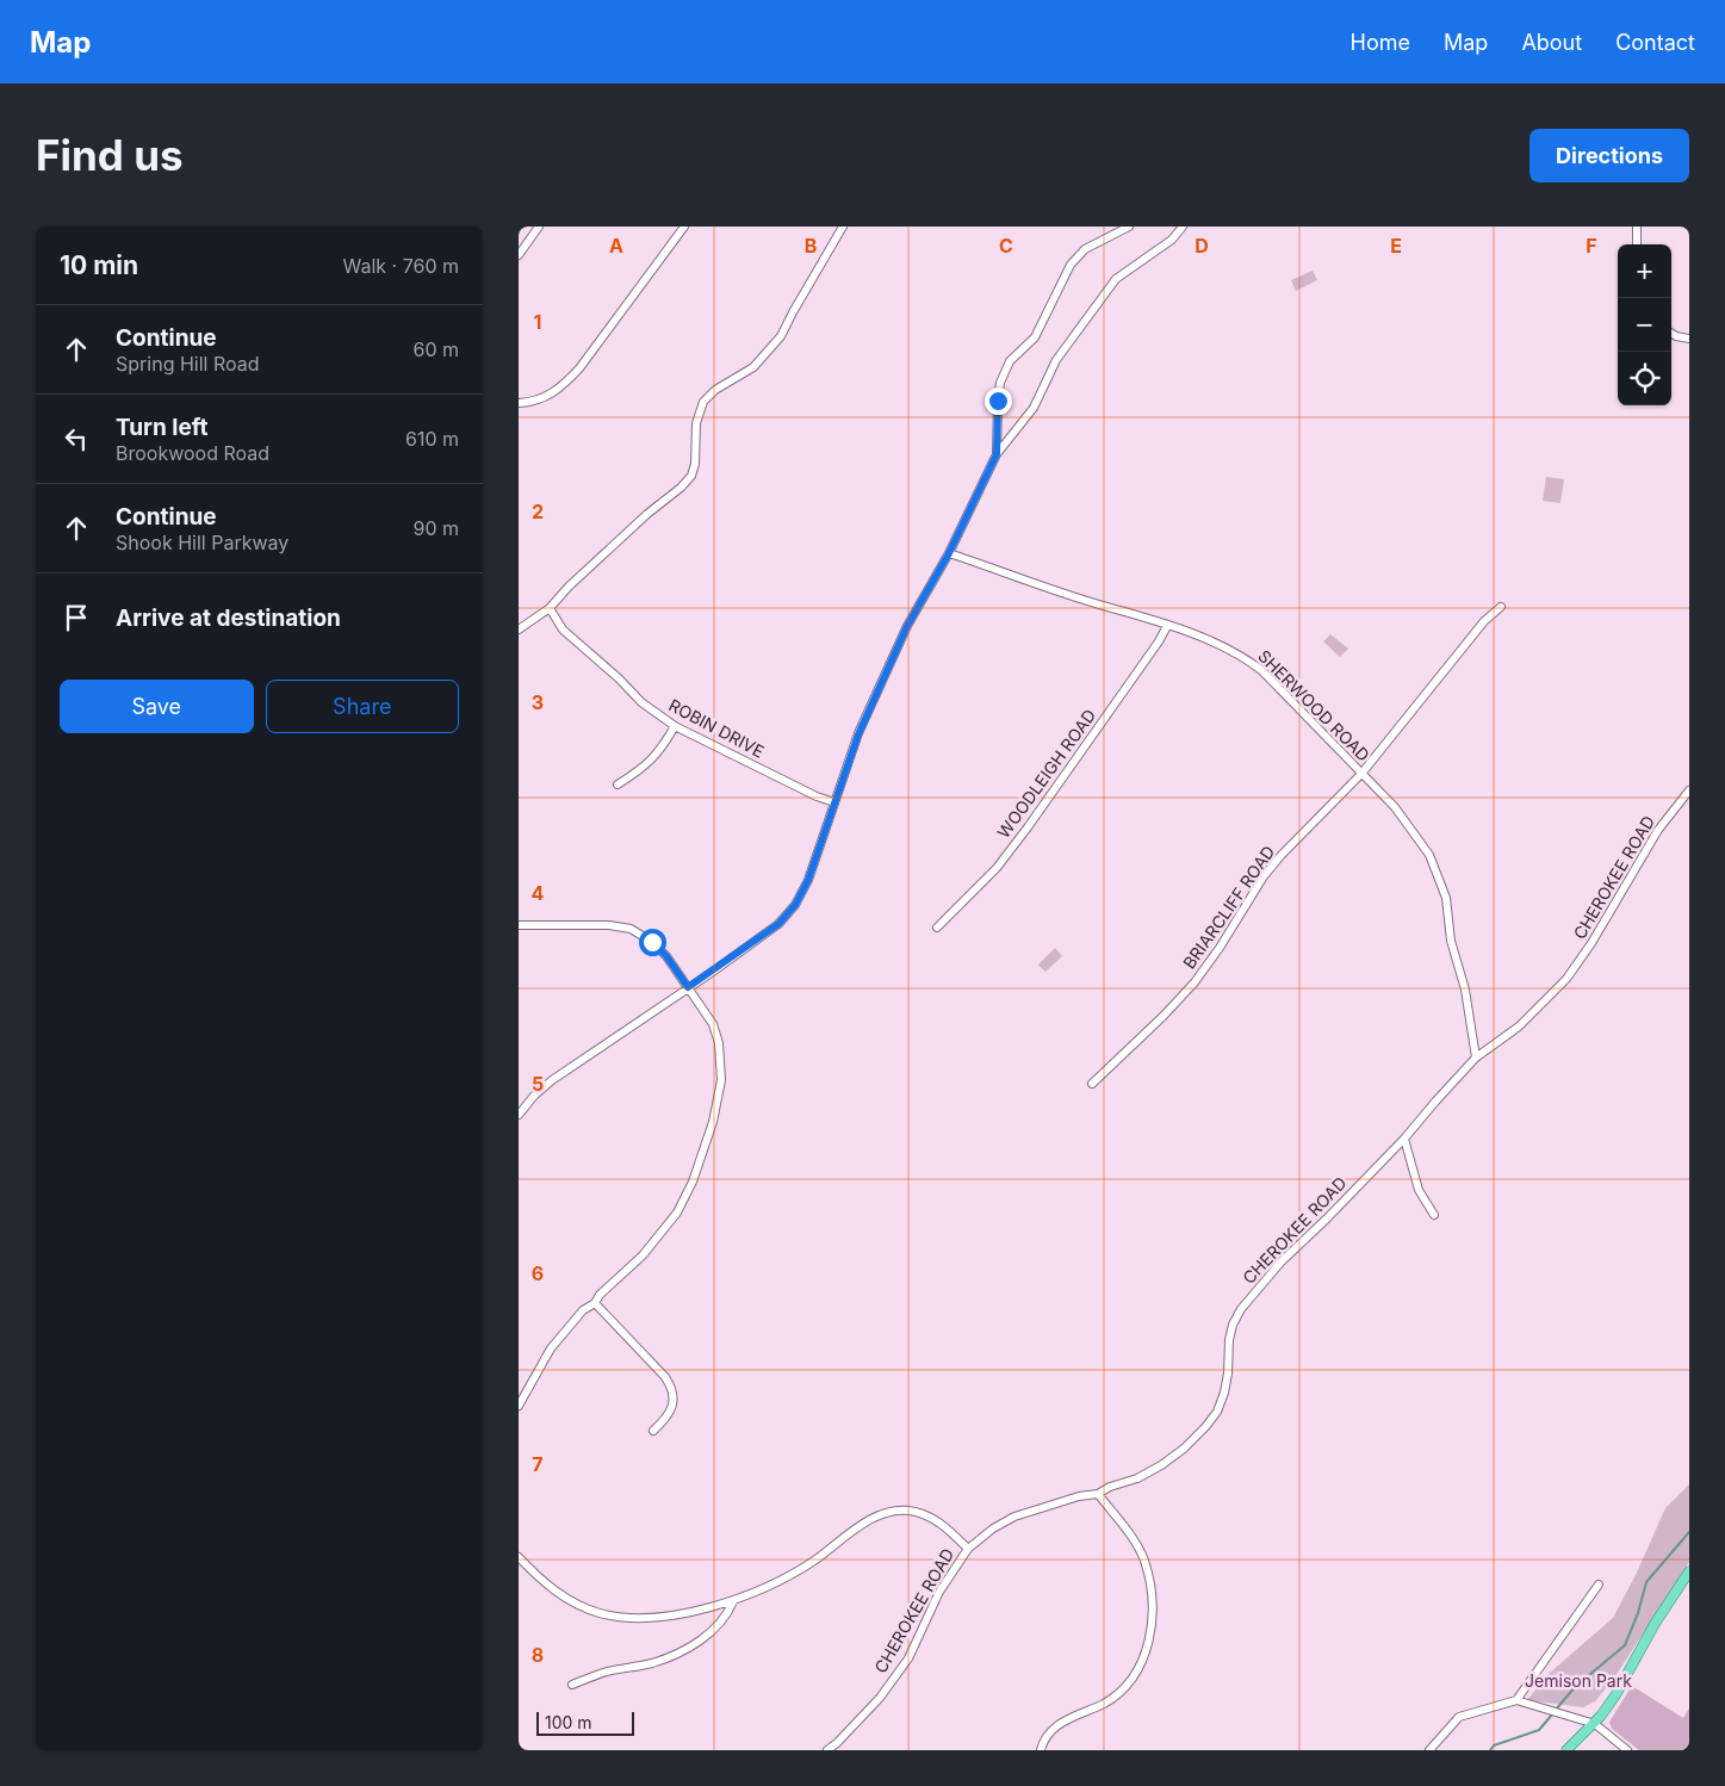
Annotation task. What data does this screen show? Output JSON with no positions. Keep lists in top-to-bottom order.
{
  "streets": {
    "street": [
      "SHERWOOD ROAD",
      "ROBIN DRIVE",
      "WOODLEIGH ROAD",
      "CHEROKEE ROAD",
      "BRIARCLIFF ROAD"
    ]
  },
  "crossings": [
    ["SHERWOOD ROAD", "WOODLEIGH ROAD"],
    ["SHERWOOD ROAD", "CHEROKEE ROAD"],
    ["SHERWOOD ROAD", "BRIARCLIFF ROAD"]
  ],
  "parks": ["Jemison Park"],
  "scale_bar": "100 m",
  "page": {
    "header": "Map",
    "nav": [
      "Home",
      "Map",
      "About",
      "Contact"
    ],
    "buttons": [
      "Directions",
      ["Save", "Share"]
    ],
    "title": "Find us",
    "heading": ["10 min", "Walk · 760 m"],
    "map_buttons": ["+", "−"],
    "list": [
      ["Continue", "Spring Hill Road", "60 m"],
      ["Turn left", "Brookwood Road", "610 m"],
      ["Continue", "Shook Hill Parkway", "90 m"],
      "Arrive at destination"
    ],
    "scale": "100 m"
  },
  "grid": {
    "columns": [
      "A",
      "B",
      "C",
      "D",
      "E",
      "F"
    ],
    "rows": [
      "1",
      "2",
      "3",
      "4",
      "5",
      "6",
      "7",
      "8"
    ]
  }
}
